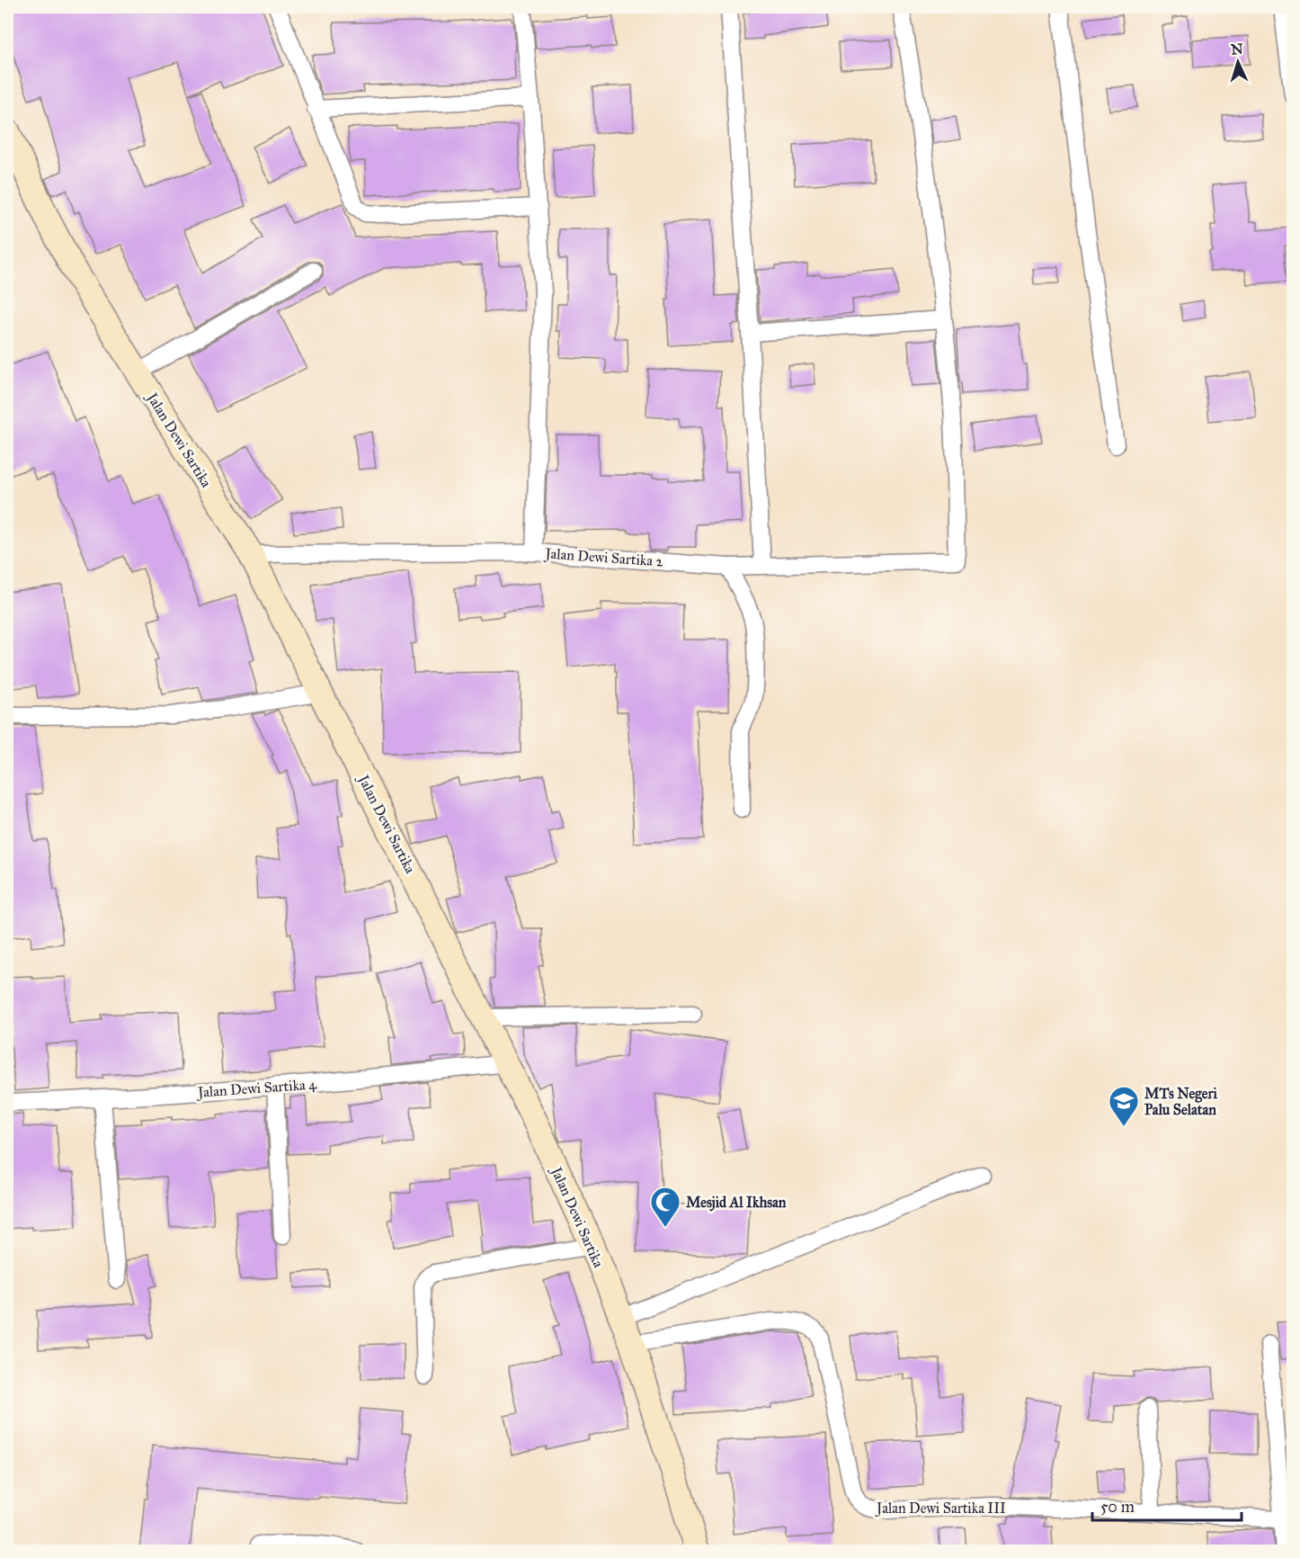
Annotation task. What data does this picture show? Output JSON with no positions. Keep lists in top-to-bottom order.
{
  "streets": {
    "main road": ["Jalan Dewi Sartika"],
    "street": ["Jalan Dewi Sartika 2", "Jalan Dewi Sartika 4", "Jalan Dewi Sartika III"]
  },
  "crossings": [
    ["Jalan Dewi Sartika", "Jalan Dewi Sartika 2"],
    ["Jalan Dewi Sartika", "Jalan Dewi Sartika 4"],
    ["Jalan Dewi Sartika", "Jalan Dewi Sartika III"]
  ],
  "places": {
    "school or university": ["MTs Negeri Palu Selatan"],
    "mosque": ["Mesjid Al Ikhsan"]
  },
  "scale_bar": "50 m",
  "north": "top"
}
